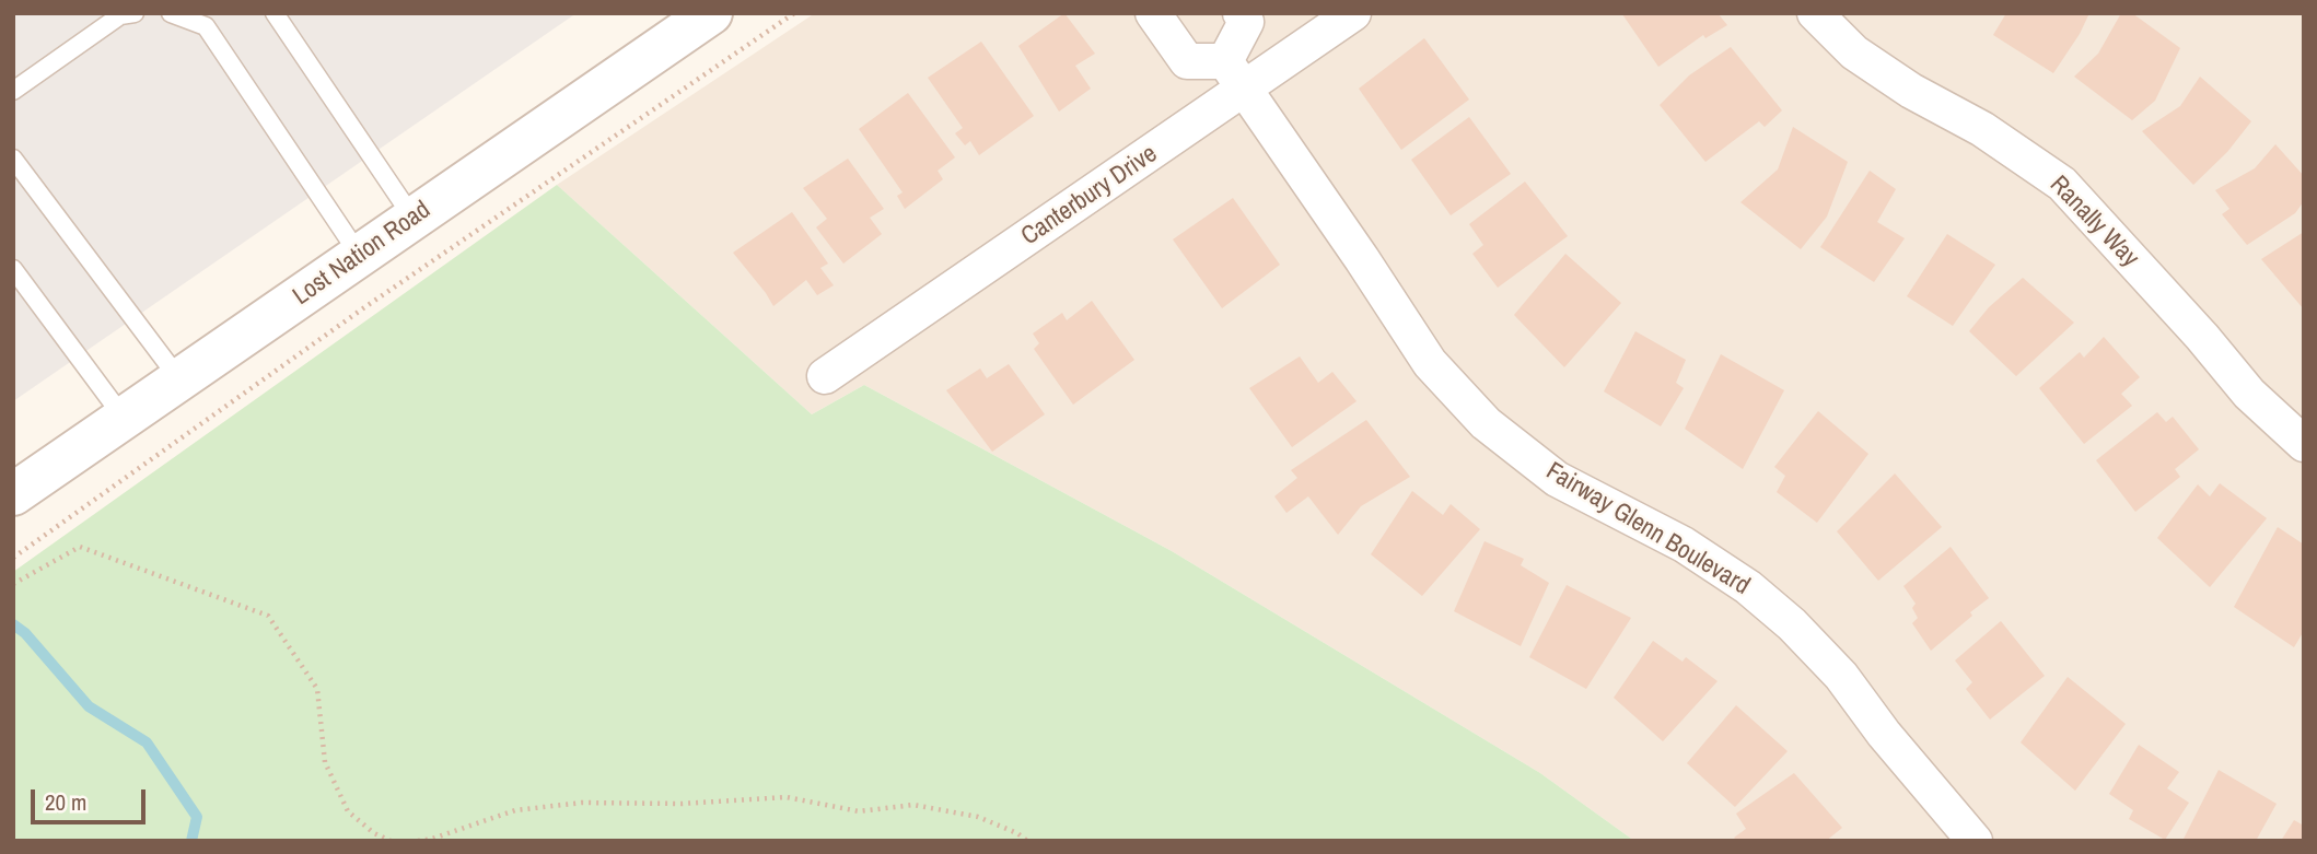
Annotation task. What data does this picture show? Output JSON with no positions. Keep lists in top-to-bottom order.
{
  "streets": {
    "street": [
      "Canterbury Drive",
      "Ranally Way",
      "Lost Nation Road",
      "Fairway Glenn Boulevard"
    ]
  },
  "crossings": [
    ["Canterbury Drive", "Fairway Glenn Boulevard"]
  ],
  "scale_bar": "20 m"
}
